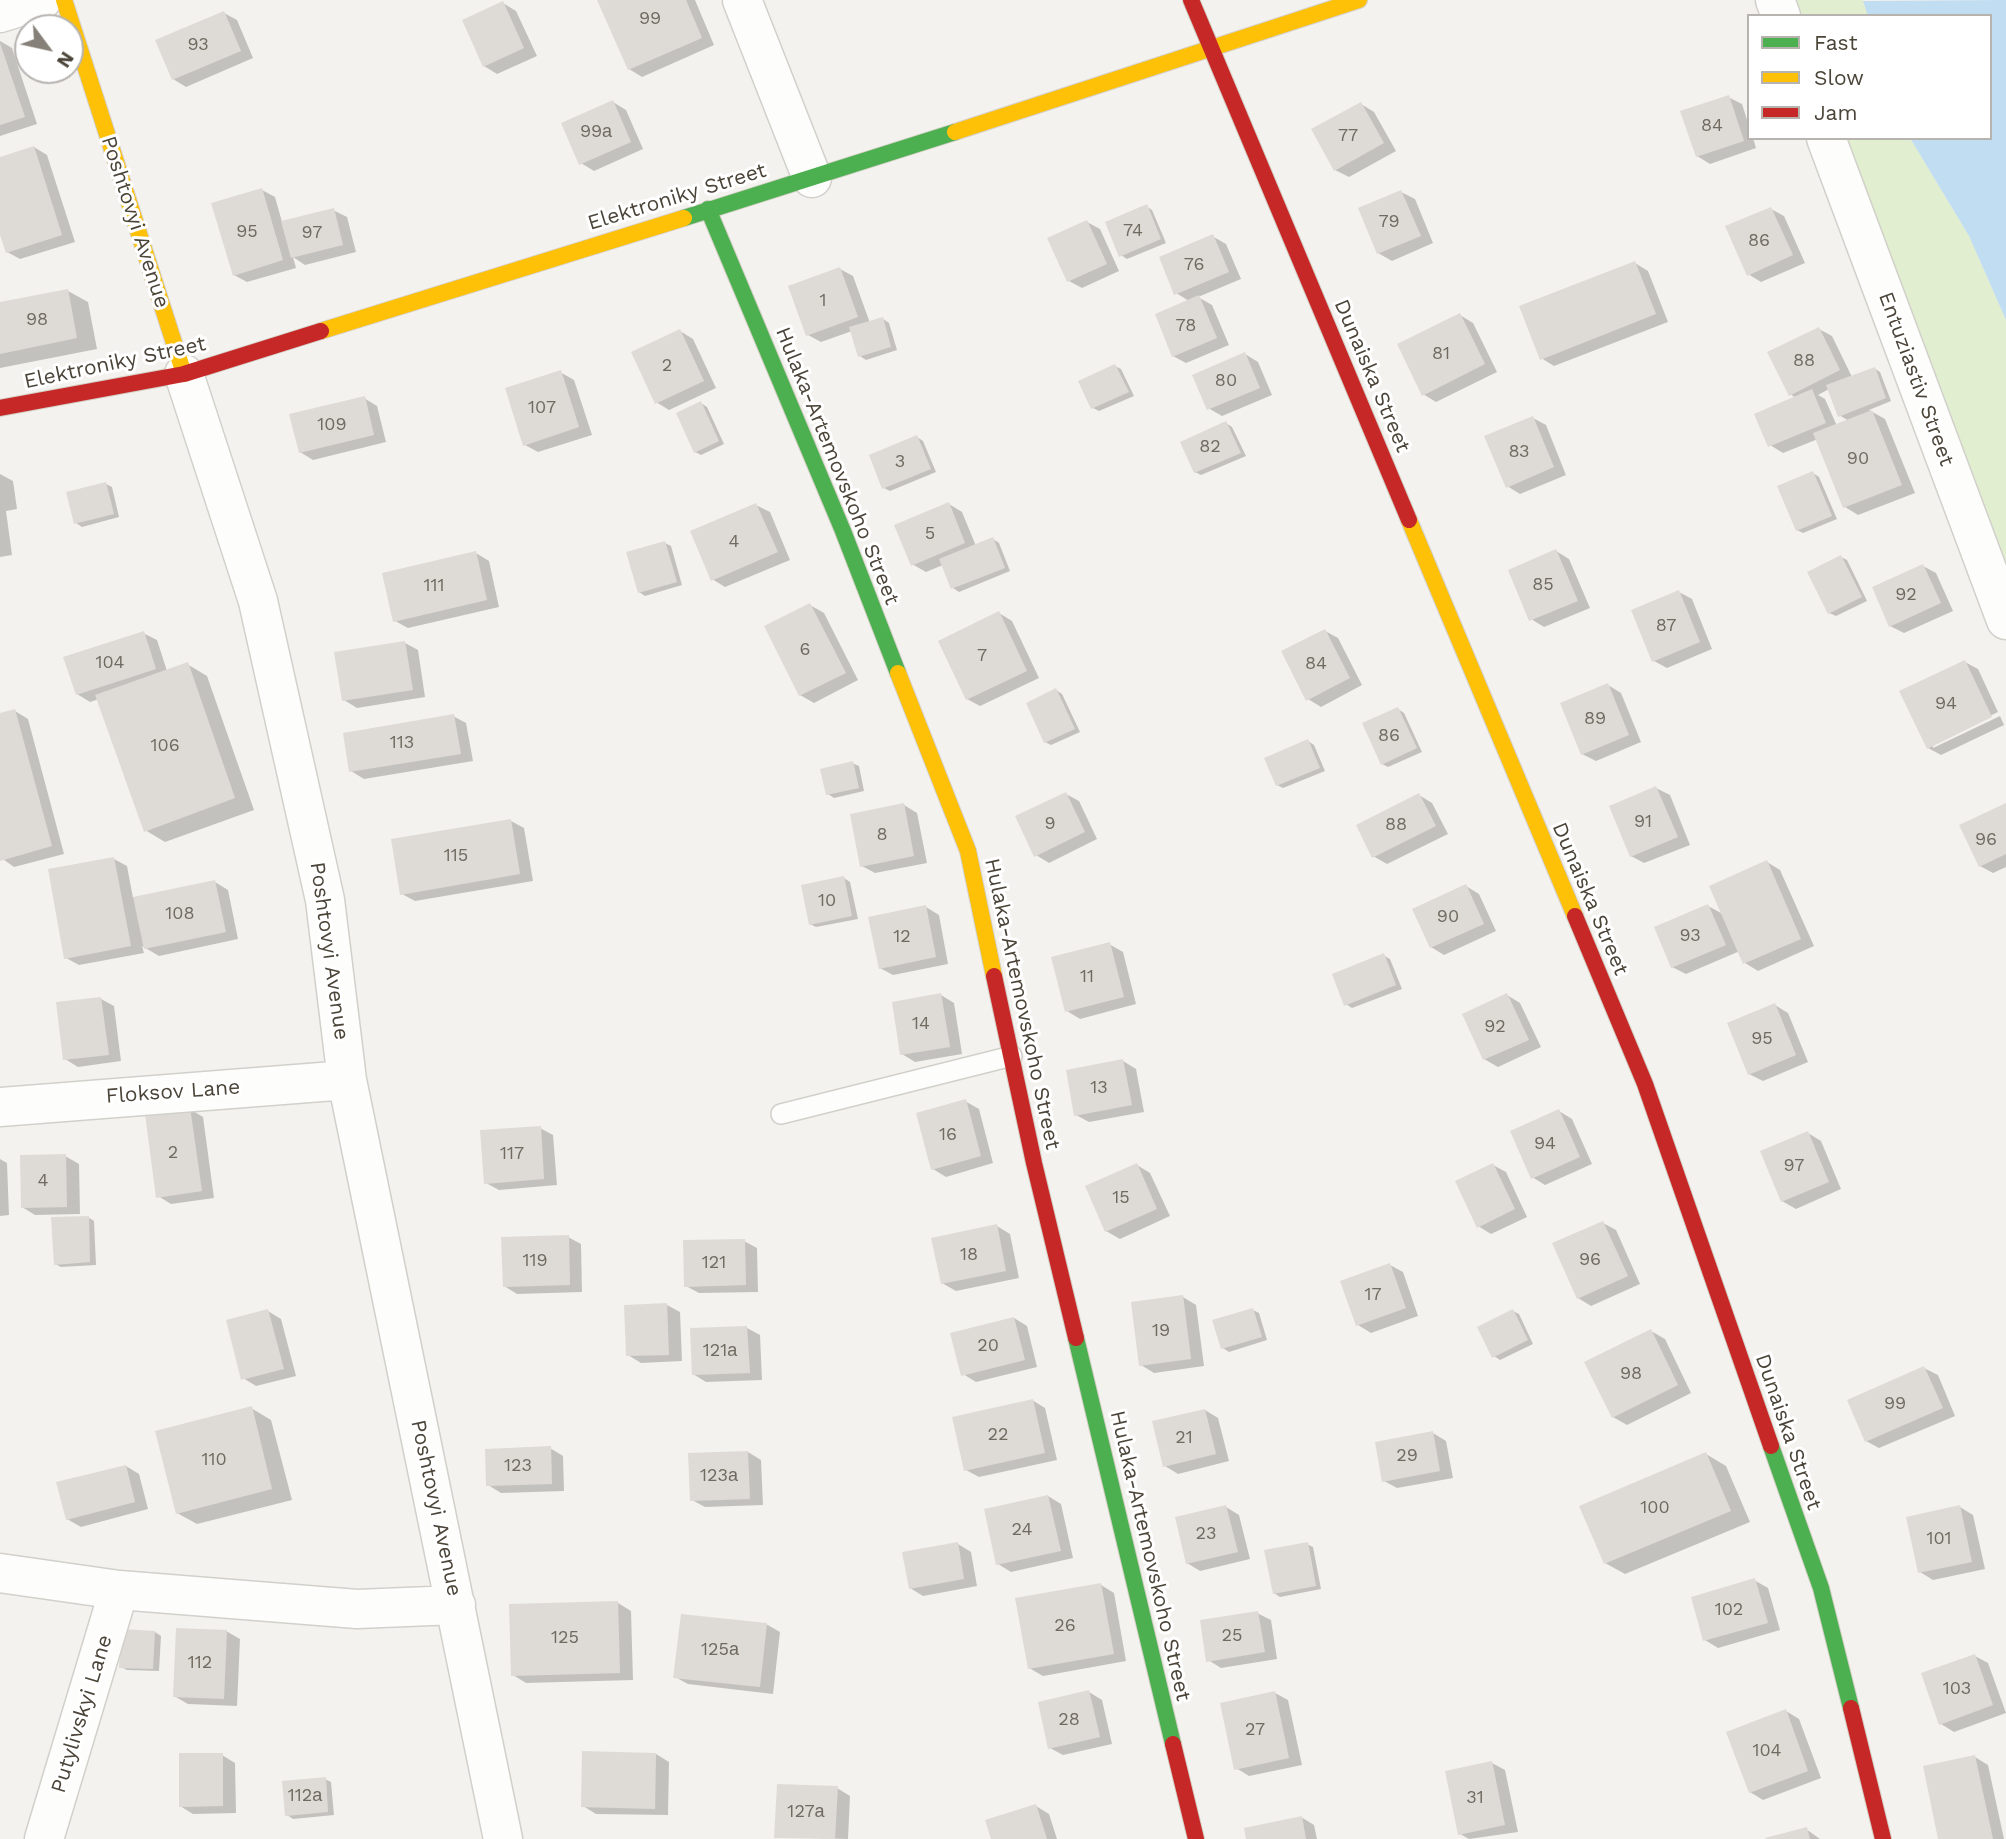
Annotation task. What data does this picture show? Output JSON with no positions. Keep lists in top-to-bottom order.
{
  "streets": {
    "street": [
      "Elektroniky Street",
      "Poshtovyi Avenue",
      "Dunaiska Street",
      "Entuziastiv Street",
      "Hulaka-Artemovskoho Street",
      "Floksov Lane",
      "Putylivskyi Lane"
    ]
  },
  "crossings": [
    ["Elektroniky Street", "Poshtovyi Avenue"],
    ["Elektroniky Street", "Dunaiska Street"],
    ["Elektroniky Street", "Hulaka-Artemovskoho Street"],
    ["Poshtovyi Avenue", "Floksov Lane"]
  ],
  "house_numbers": [
    "99",
    "93",
    "84",
    "99а",
    "77",
    "79",
    "74",
    "95",
    "97",
    "86",
    "76",
    "1",
    "98",
    "78",
    "81",
    "88",
    "2",
    "80",
    "107",
    "109",
    "82",
    "83",
    "90",
    "3",
    "5",
    "4",
    "85",
    "111",
    "92",
    "87",
    "6",
    "7",
    "104",
    "84",
    "94",
    "89",
    "86",
    "113",
    "106",
    "91",
    "9",
    "88",
    "8",
    "96",
    "115",
    "10",
    "108",
    "90",
    "93",
    "12",
    "11",
    "14",
    "92",
    "95",
    "13",
    "16",
    "94",
    "2",
    "117",
    "97",
    "4",
    "15",
    "18",
    "96",
    "119",
    "121",
    "17",
    "19",
    "20",
    "121а",
    "98",
    "99",
    "22",
    "21",
    "29",
    "110",
    "123",
    "123а",
    "100",
    "24",
    "23",
    "101",
    "102",
    "26",
    "25",
    "125",
    "125а",
    "112",
    "103",
    "28",
    "27",
    "104",
    "112а",
    "31",
    "127а"
  ],
  "legend": ["Fast", "Slow", "Jam"],
  "north": "bottom right"
}
